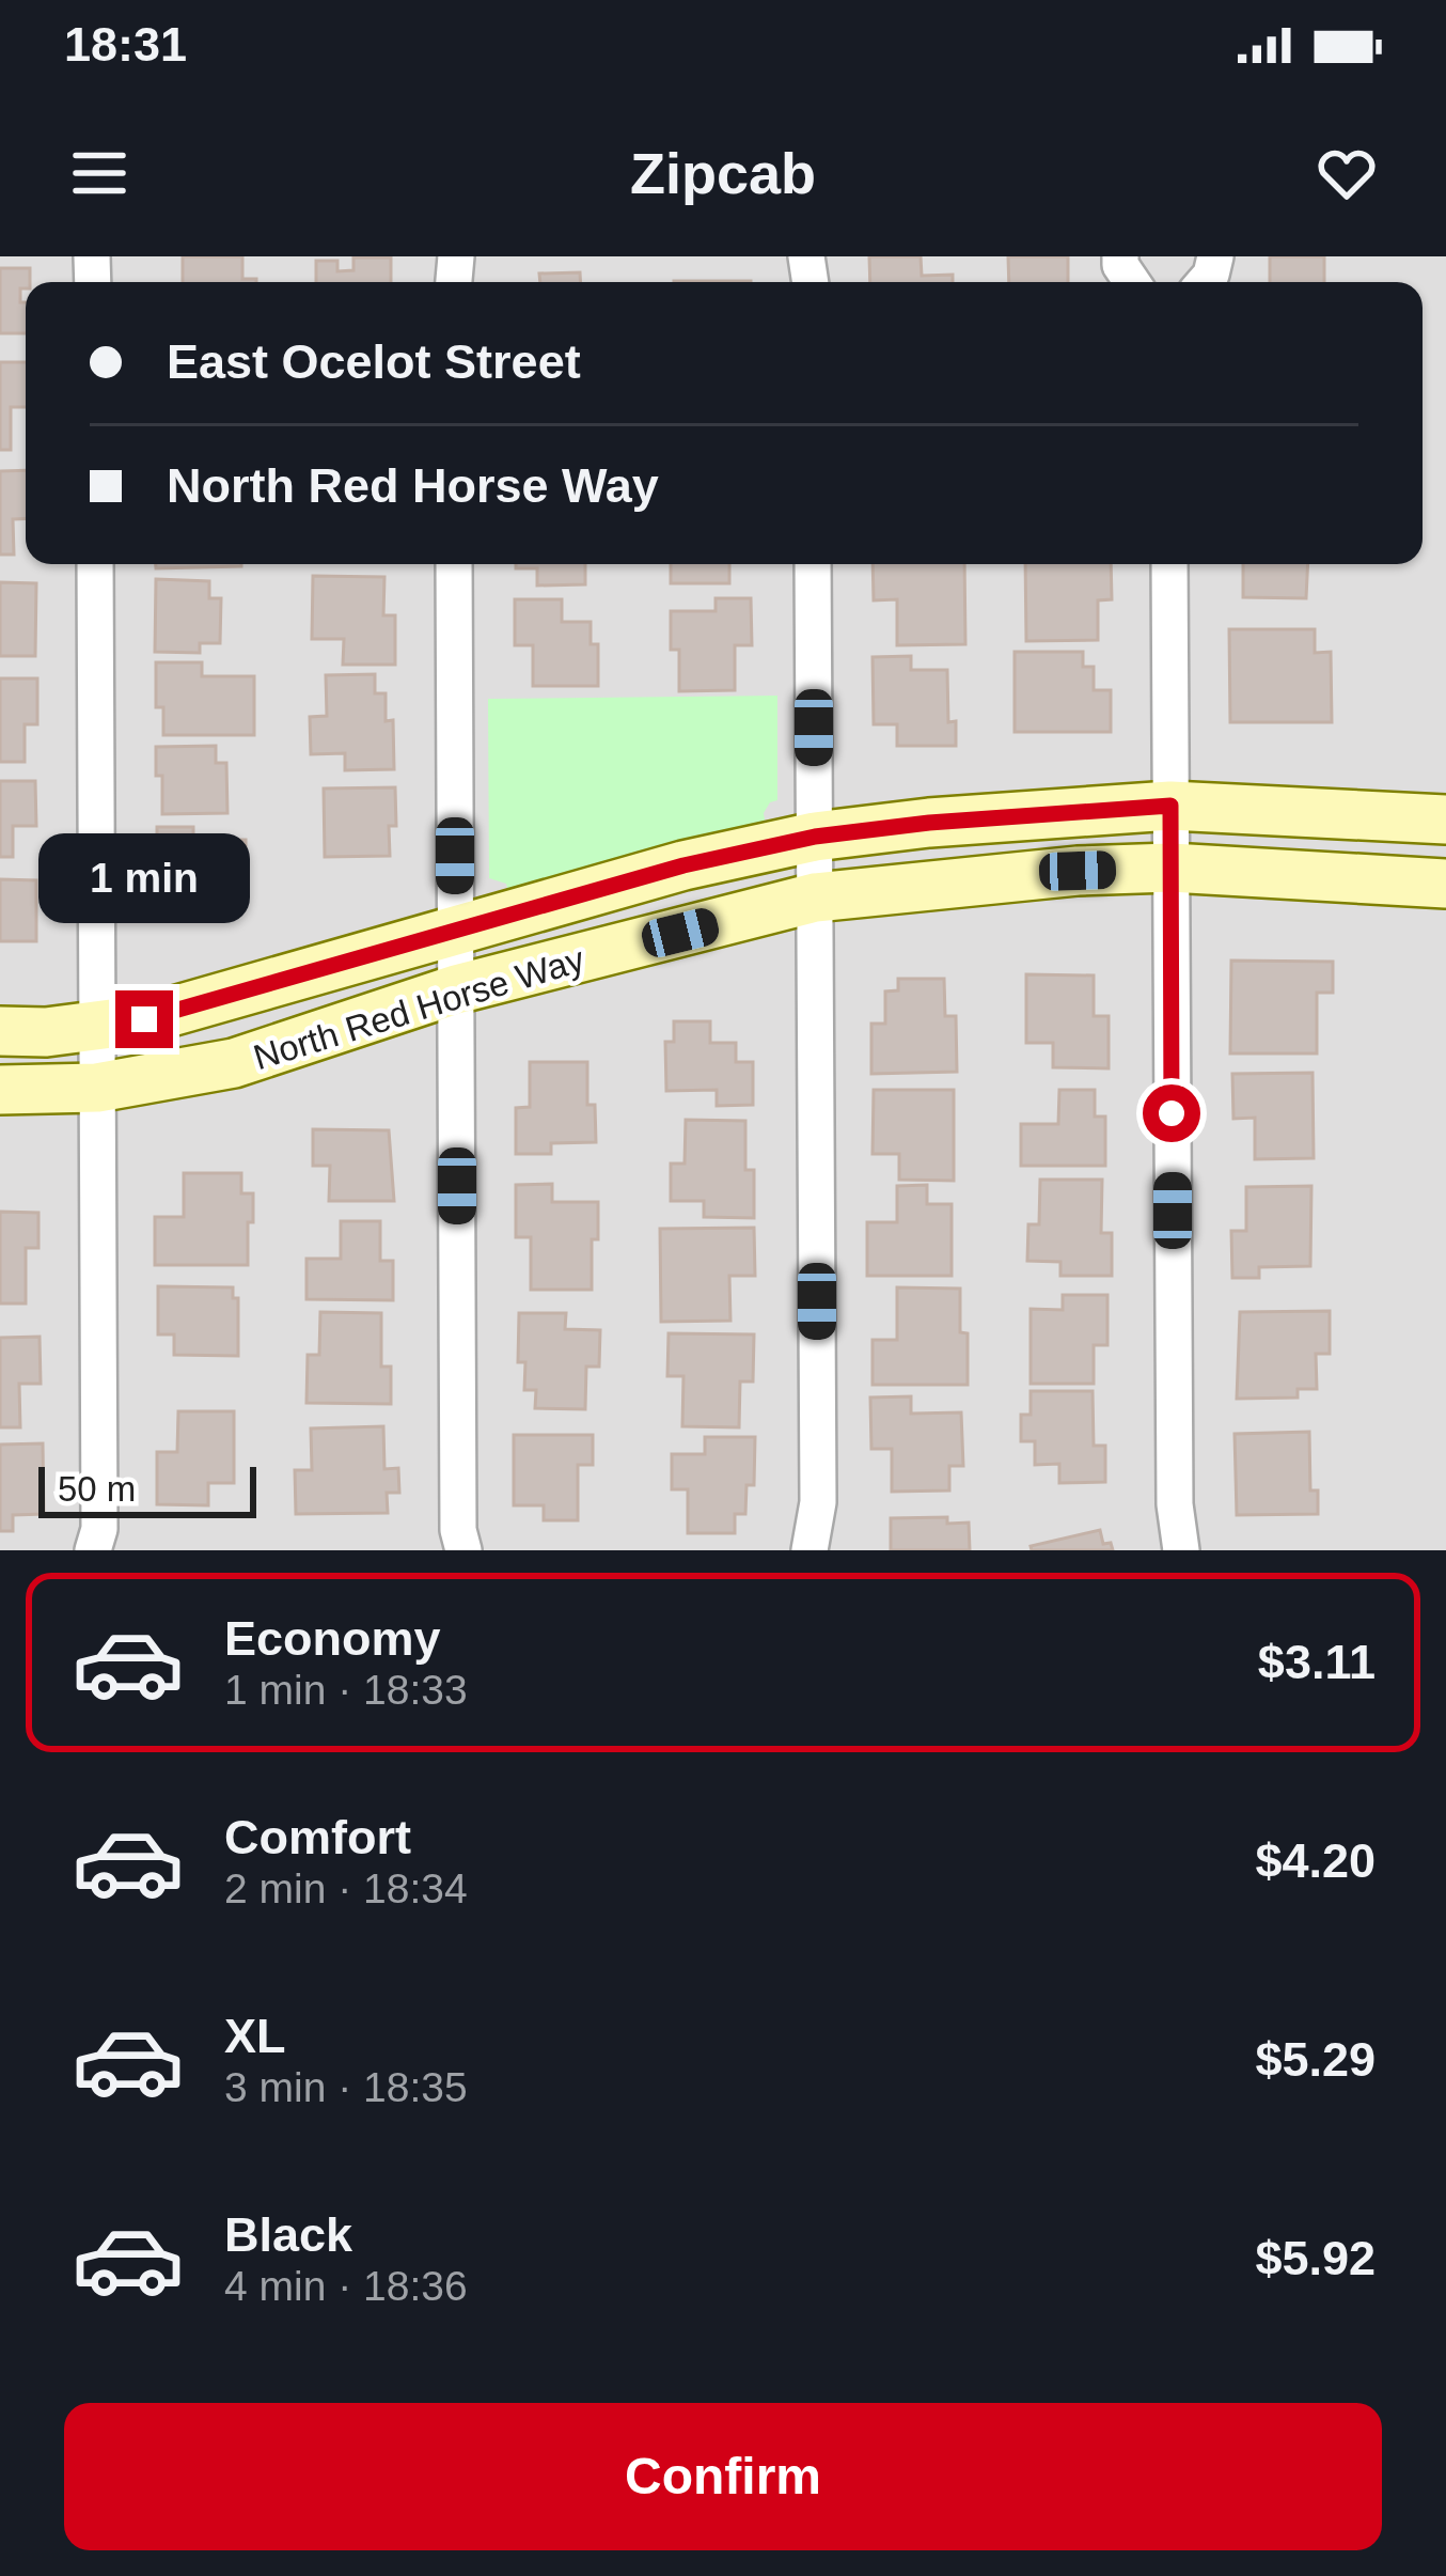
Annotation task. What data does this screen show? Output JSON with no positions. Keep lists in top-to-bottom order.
{
  "streets": {
    "street": ["North Red Horse Way"]
  },
  "scale_bar": "50 m",
  "page": {
    "status": "18:31",
    "header": "Zipcab",
    "banner": ["East Ocelot Street", "North Red Horse Way"],
    "bubble": "1 min",
    "scale": "50 m",
    "list": [
      {
        "name": "Economy",
        "note": "1 min · 18:33",
        "value": "$3.11"
      },
      {
        "name": "Comfort",
        "note": "2 min · 18:34",
        "value": "$4.20"
      },
      {
        "name": "XL",
        "note": "3 min · 18:35",
        "value": "$5.29"
      },
      {
        "name": "Black",
        "note": "4 min · 18:36",
        "value": "$5.92"
      }
    ],
    "buttons": "Confirm"
  }
}
